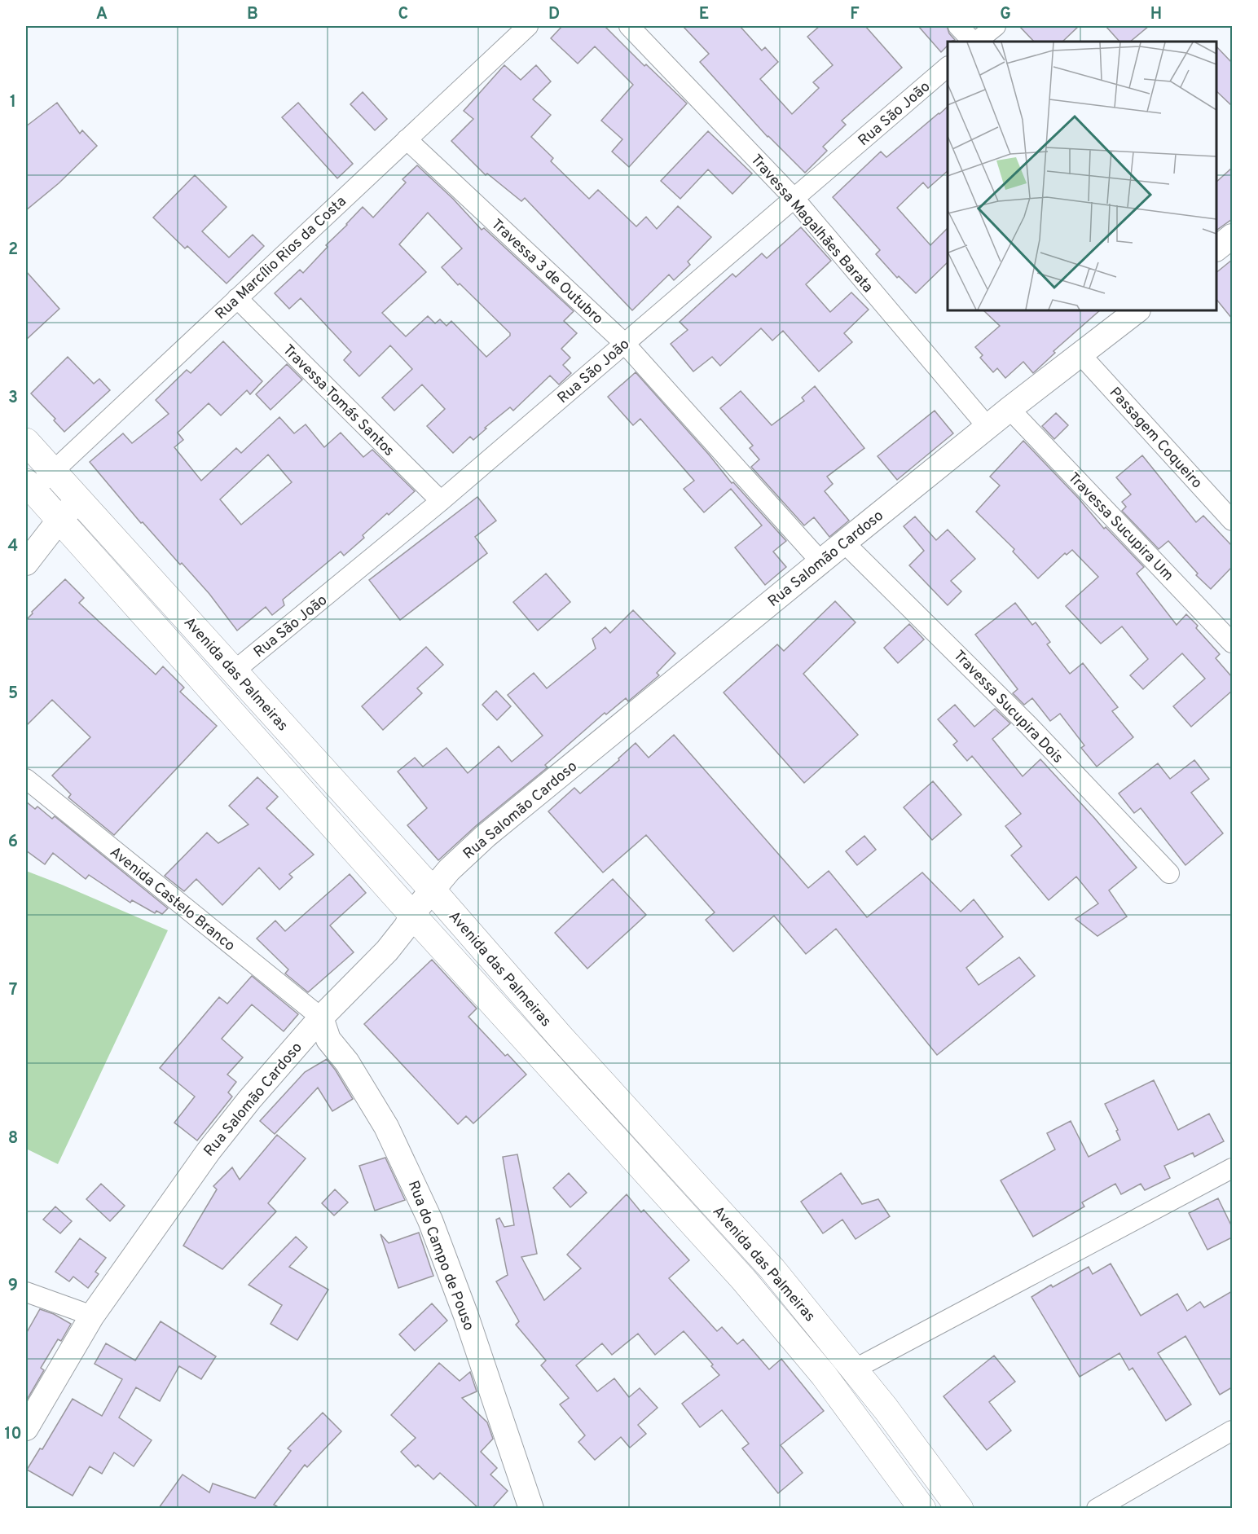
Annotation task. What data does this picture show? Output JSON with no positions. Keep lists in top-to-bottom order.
{
  "streets": {
    "main road": ["Avenida das Palmeiras"],
    "street": [
      "Rua São João",
      "Travessa Magalhães Barata",
      "Rua Marcílio Rios da Costa",
      "Travessa 3 de Outubro",
      "Travessa Tomás Santos",
      "Passagem Coqueiro",
      "Travessa Sucupira Um",
      "Rua Salomão Cardoso",
      "Travessa Sucupira Dois",
      "Avenida Castelo Branco",
      "Rua do Campo de Pouso"
    ]
  },
  "crossings": [
    ["Rua São João", "Travessa Magalhães Barata"],
    ["Rua São João", "Travessa 3 de Outubro"],
    ["Rua São João", "Travessa Tomás Santos"],
    ["Rua São João", "Avenida das Palmeiras"],
    ["Travessa Magalhães Barata", "Rua Salomão Cardoso"],
    ["Rua Marcílio Rios da Costa", "Travessa 3 de Outubro"],
    ["Rua Marcílio Rios da Costa", "Travessa Tomás Santos"],
    ["Rua Marcílio Rios da Costa", "Avenida das Palmeiras"],
    ["Travessa 3 de Outubro", "Rua Salomão Cardoso"],
    ["Passagem Coqueiro", "Rua Salomão Cardoso"],
    ["Travessa Sucupira Um", "Rua Salomão Cardoso"],
    ["Rua Salomão Cardoso", "Avenida das Palmeiras"],
    ["Rua Salomão Cardoso", "Travessa Sucupira Dois"],
    ["Rua Salomão Cardoso", "Avenida Castelo Branco"],
    ["Rua Salomão Cardoso", "Rua do Campo de Pouso"],
    ["Avenida Castelo Branco", "Rua do Campo de Pouso"]
  ],
  "grid": {
    "columns": [
      "A",
      "B",
      "C",
      "D",
      "E",
      "F",
      "G",
      "H"
    ],
    "rows": [
      "1",
      "2",
      "3",
      "4",
      "5",
      "6",
      "7",
      "8",
      "9",
      "10"
    ]
  }
}
